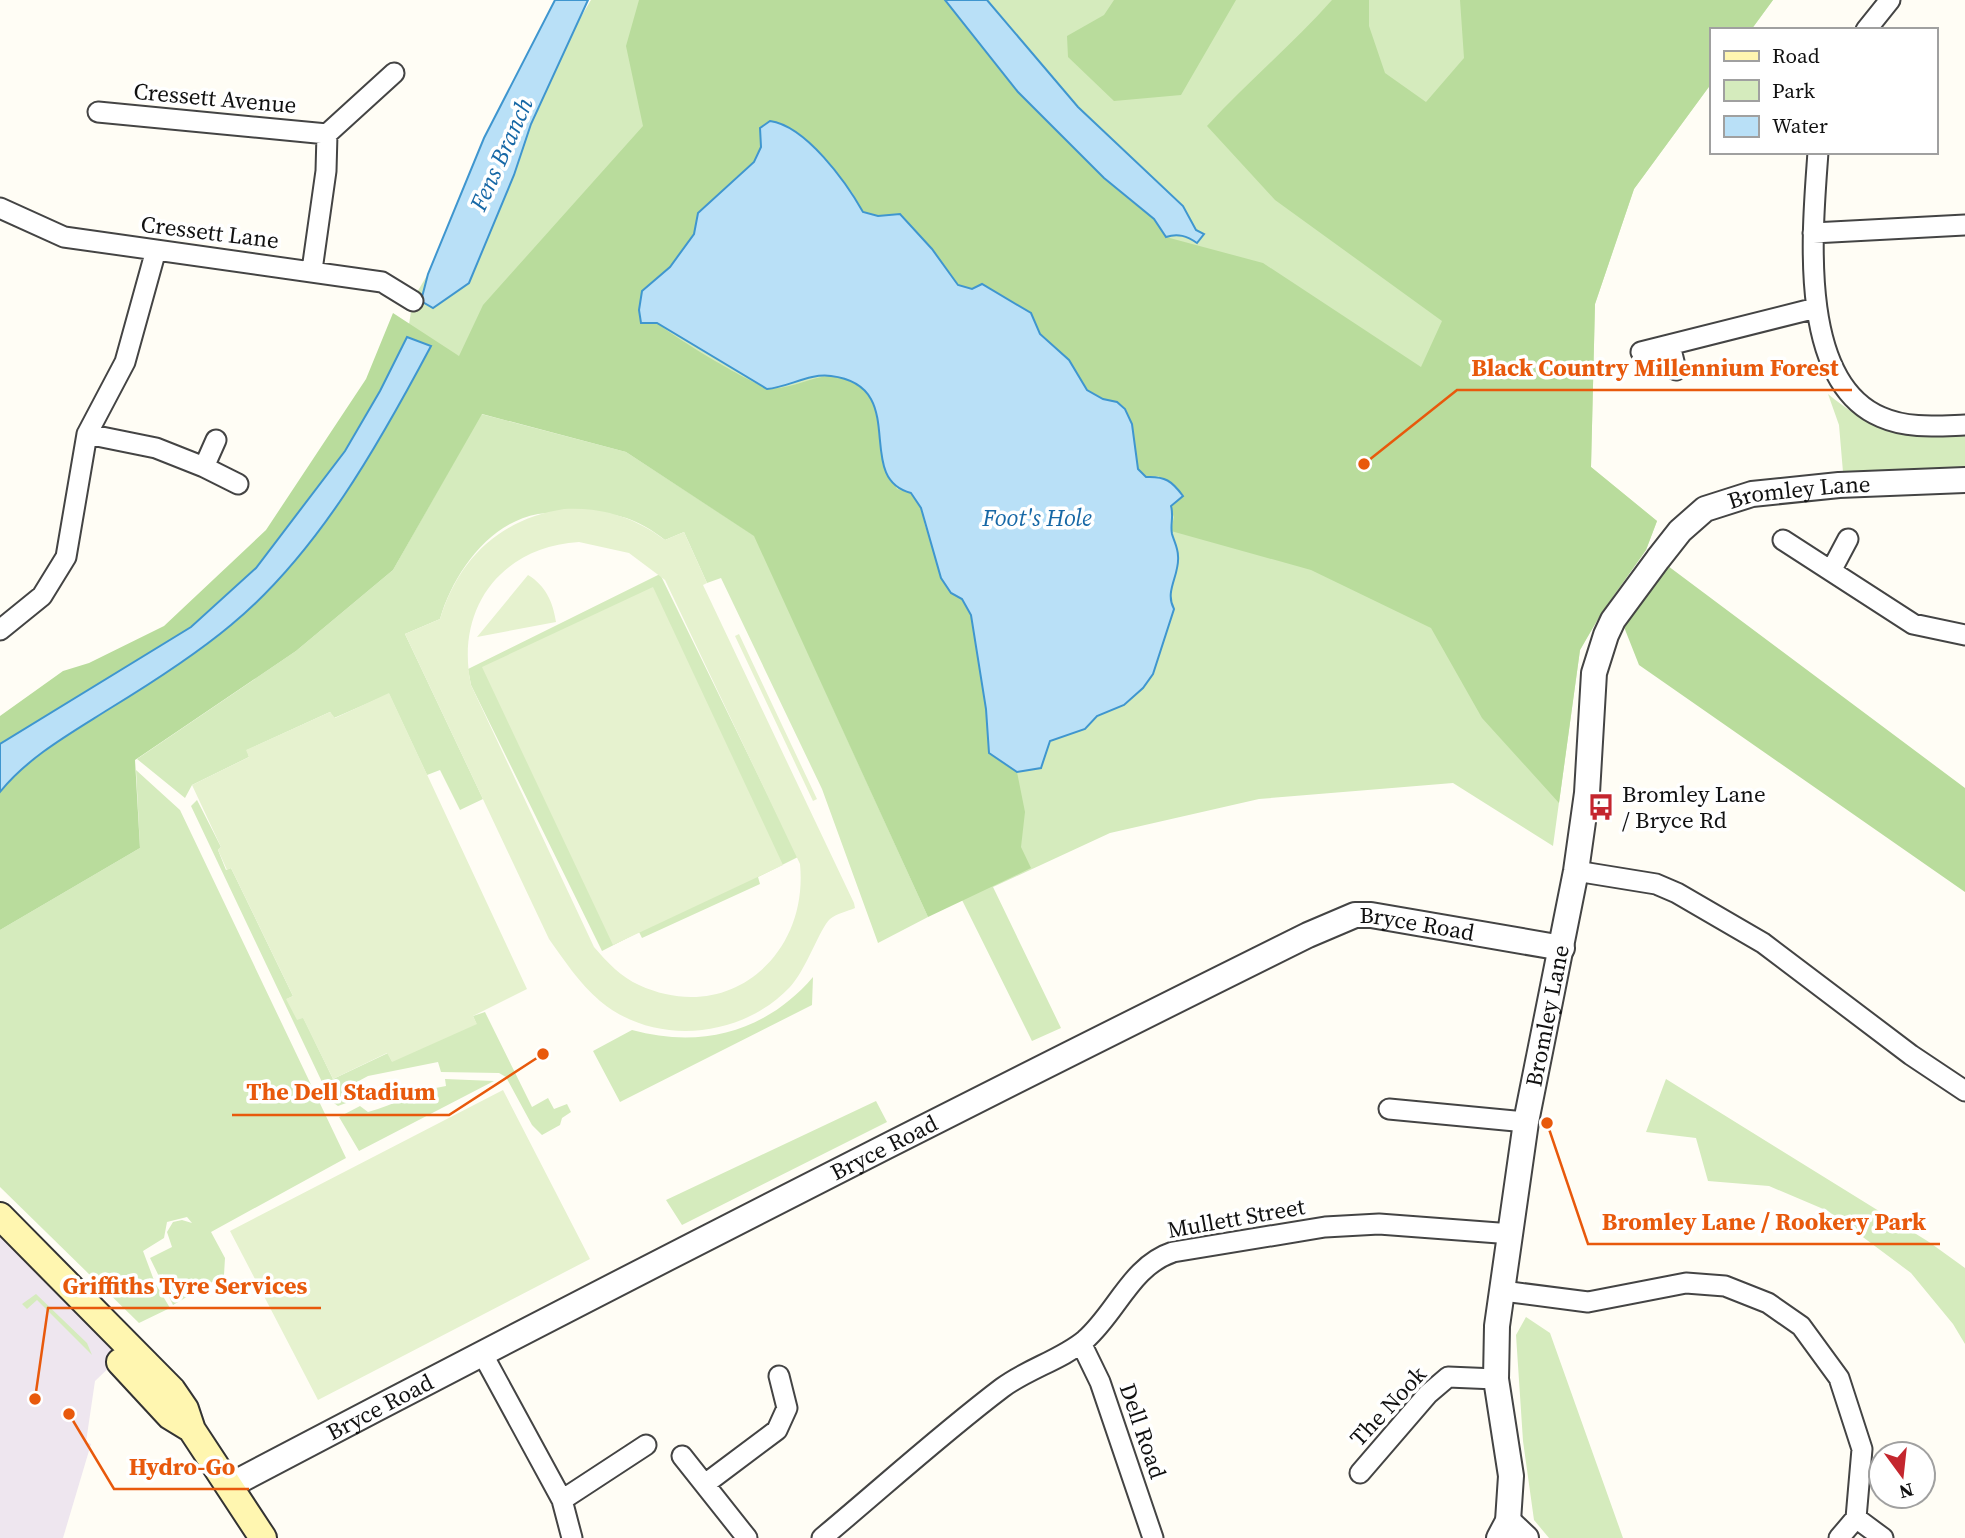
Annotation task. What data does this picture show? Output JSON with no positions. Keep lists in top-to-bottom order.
{
  "streets": {
    "street": [
      "Cressett Avenue",
      "Cressett Lane",
      "Bromley Lane",
      "Bryce Road",
      "Mullett Street",
      "The Nook",
      "Dell Road"
    ]
  },
  "crossings": [
    ["Bromley Lane", "Bryce Road"],
    ["Bromley Lane", "Mullett Street"],
    ["Bromley Lane", "The Nook"],
    ["Mullett Street", "Dell Road"]
  ],
  "water": ["Fens Branch", "Foot's Hole"],
  "places": {
    "other": [
      "Black Country Millennium Forest",
      "The Dell Stadium",
      "Bromley Lane / Rookery Park",
      "Griffiths Tyre Services",
      "Hydro-Go"
    ],
    "bus stop": ["Bromley Lane / Bryce Rd"]
  },
  "legend": ["Road", "Park", "Water"],
  "north": "bottom"
}
